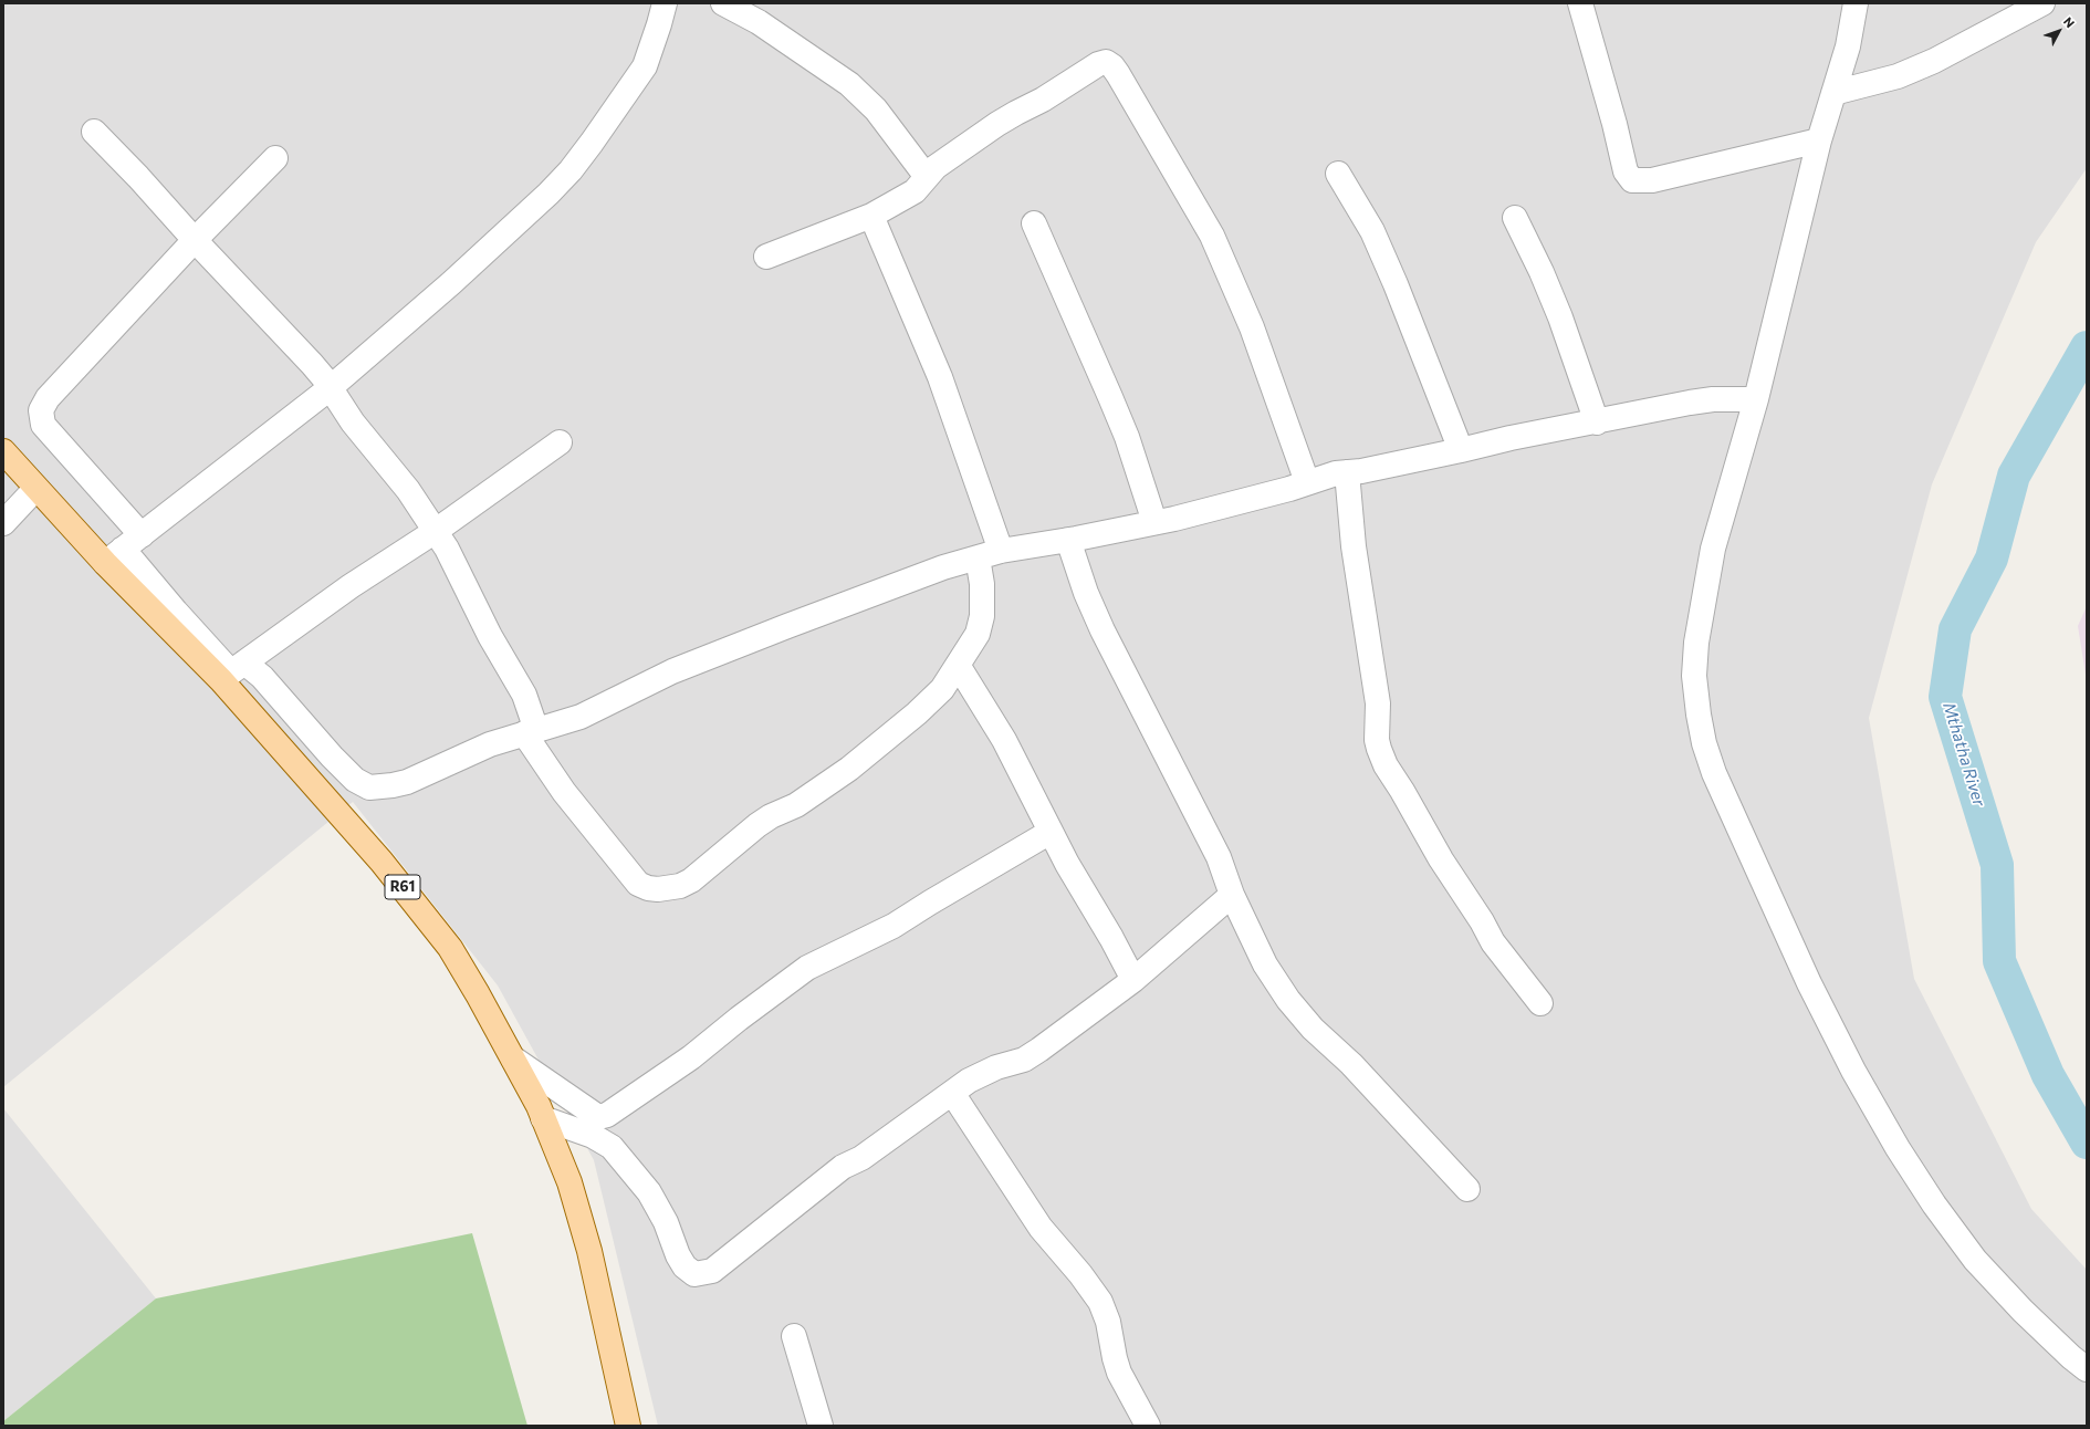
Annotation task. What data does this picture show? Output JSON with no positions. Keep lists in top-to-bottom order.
{
  "streets": {
    "main road": ["R61"]
  },
  "water": ["Mthatha River"],
  "north": "top right"
}
